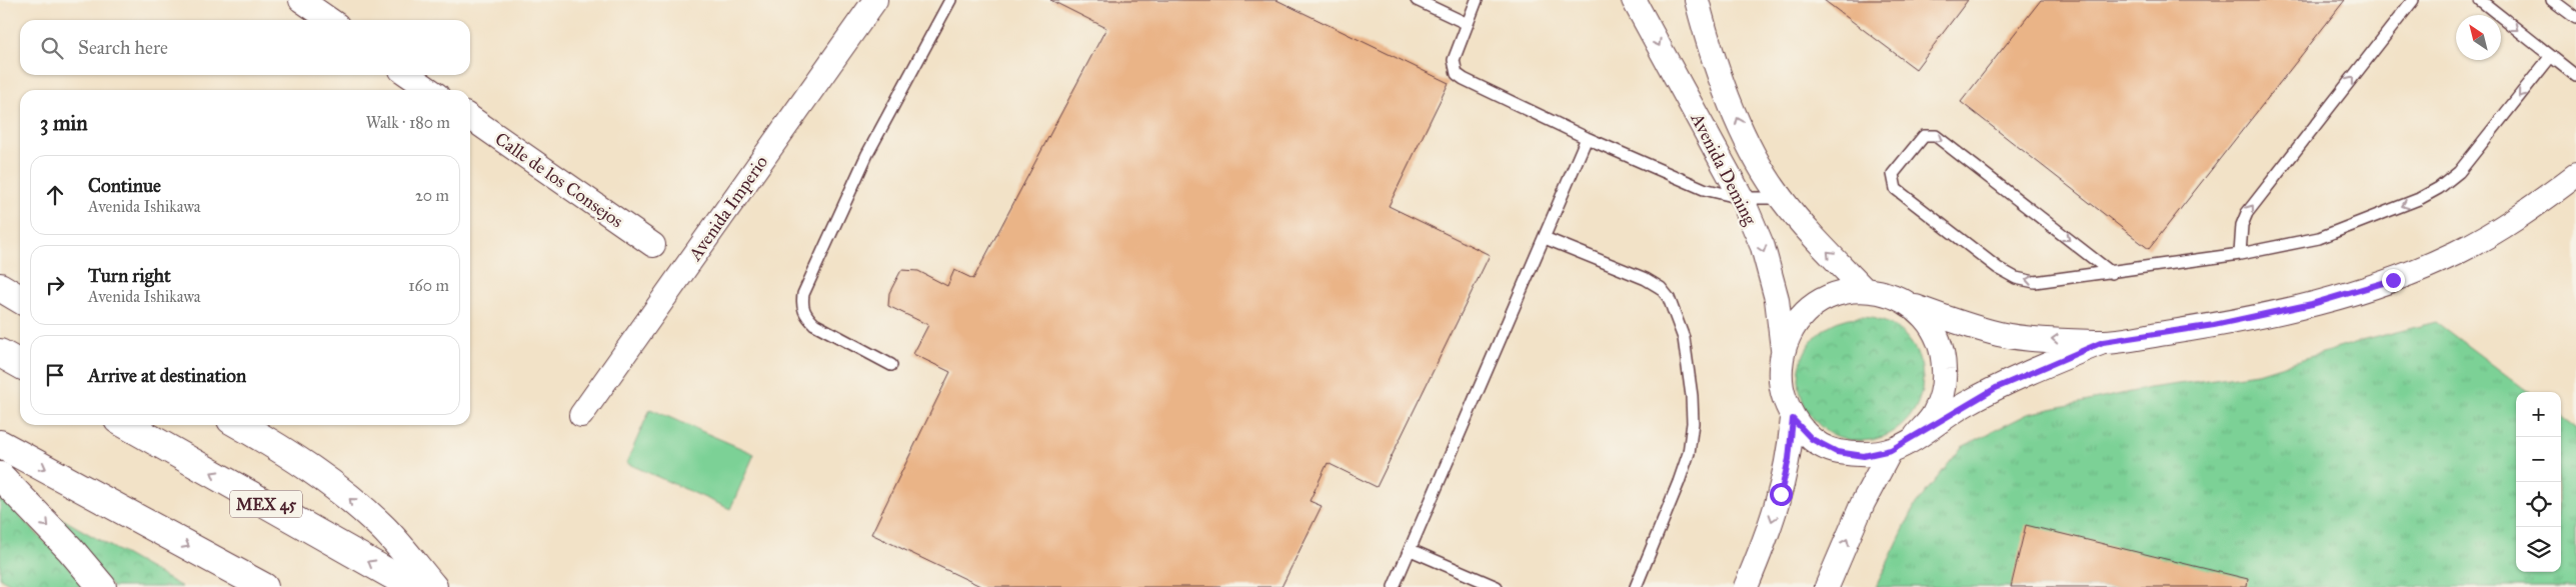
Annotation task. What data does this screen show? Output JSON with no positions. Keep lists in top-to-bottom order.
{
  "streets": {
    "main road": ["MEX 45"],
    "street": ["Avenida Deming", "Calle de los Consejos", "Avenida Imperio"]
  },
  "north": "top left",
  "page": {
    "search": "Search here",
    "heading": ["3 min", "Walk · 180 m"],
    "list": [
      ["Continue", "Avenida Ishikawa", "20 m"],
      ["Turn right", "Avenida Ishikawa", "160 m"],
      "Arrive at destination"
    ],
    "map_buttons": ["+", "−"]
  }
}
